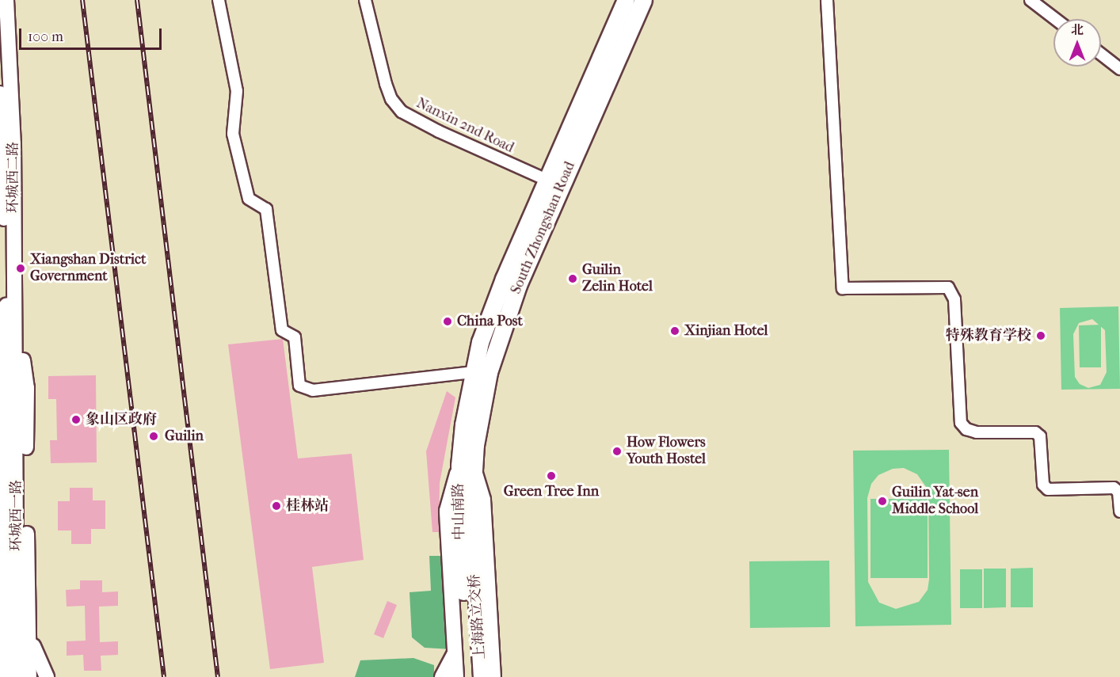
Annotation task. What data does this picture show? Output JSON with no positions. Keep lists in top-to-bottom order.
{
  "streets": {
    "highway": ["South Zhongshan Road", "中山南路", "上海路立交桥"],
    "main road": ["环城西二路", "环城西一路"],
    "street": ["Nanxin 2nd Road"]
  },
  "crossings": [
    ["Nanxin 2nd Road", "South Zhongshan Road"],
    ["South Zhongshan Road", "中山南路"],
    ["中山南路", "上海路立交桥"]
  ],
  "places": [
    "Xiangshan District Government",
    "Guilin Zelin Hotel",
    "China Post",
    "Xinjian Hotel",
    "特殊教育学校",
    "象山区政府",
    "Guilin",
    "How Flowers Youth Hostel",
    "Green Tree Inn",
    "Guilin Yat-sen Middle School",
    "桂林站"
  ],
  "scale_bar": "100 m",
  "north": "top"
}
